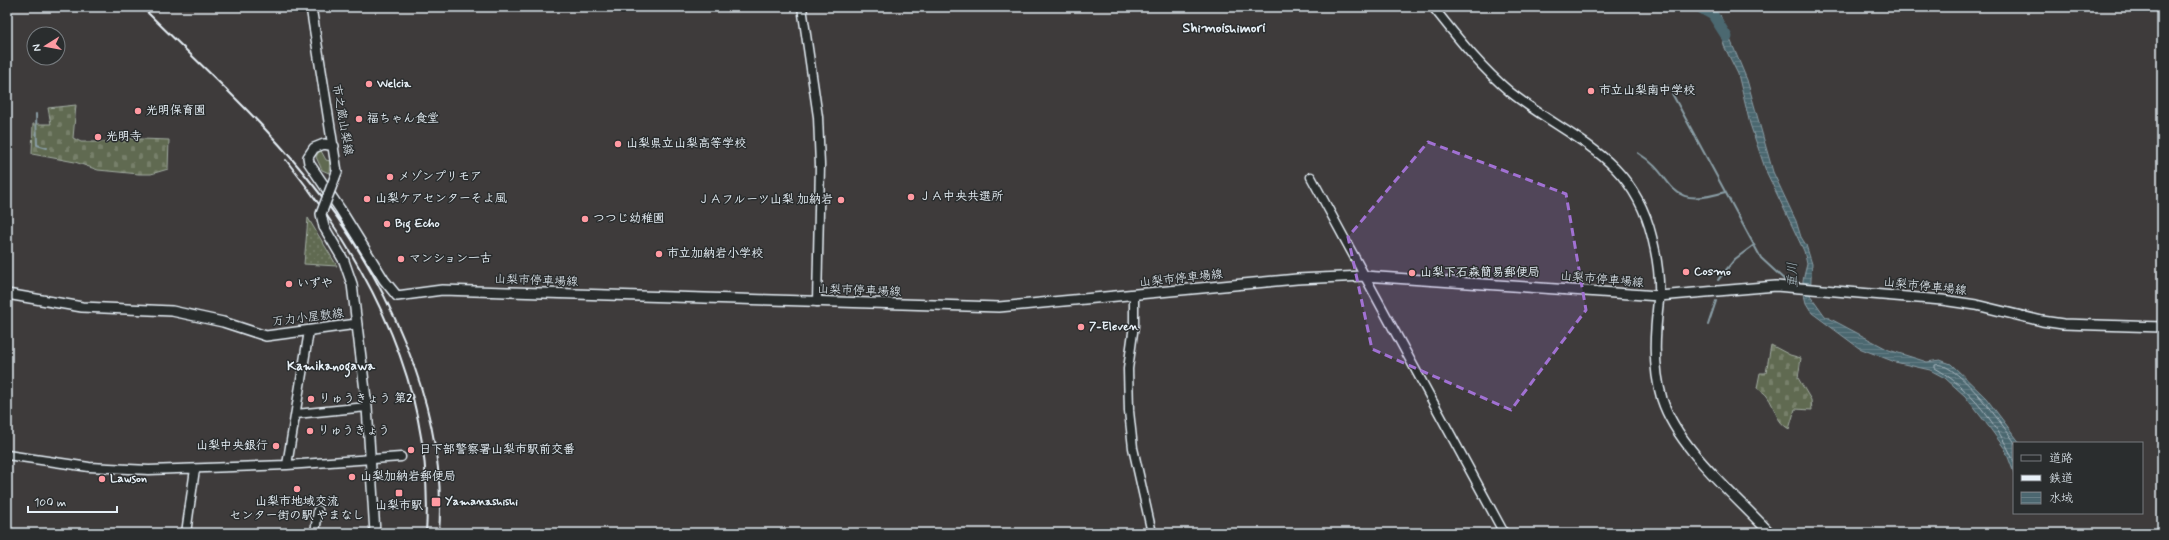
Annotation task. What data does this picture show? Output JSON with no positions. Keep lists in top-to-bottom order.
{
  "streets": {
    "main road": ["市之蔵山梨線", "山梨市停車場線", "万力小屋敷線"]
  },
  "crossings": [
    ["市之蔵山梨線", "山梨市停車場線"],
    ["市之蔵山梨線", "万力小屋敷線"]
  ],
  "districts": ["Shimoishimori", "Kamikanogawa"],
  "water": ["重川"],
  "places": {
    "other": [
      "Welcia",
      "市立山梨南中学校",
      "光明保育園",
      "福ちゃん食堂",
      "光明寺",
      "山梨県立山梨高等学校",
      "メゾンプリモア",
      "ＪＡ中央共選所",
      "山梨ケアセンターそよ風",
      "ＪＡフルーツ山梨 加納岩",
      "つつじ幼稚園",
      "Big Echo",
      "市立加納岩小学校",
      "マンション一古",
      "Cosmo",
      "山梨下石森簡易郵便局",
      "いずや",
      "7-Eleven",
      "りゅうきょう 第2",
      "りゅうきょう",
      "山梨中央銀行",
      "日下部警察署山梨市駅前交番",
      "山梨加納岩郵便局",
      "Lawson",
      "山梨市地域交流 センター街の駅 やまなし"
    ],
    "transit": ["山梨市駅", "Yamanashishi"]
  },
  "legend": ["道路", "鉄道", "水域"],
  "scale_bar": "100 m",
  "north": "left"
}
